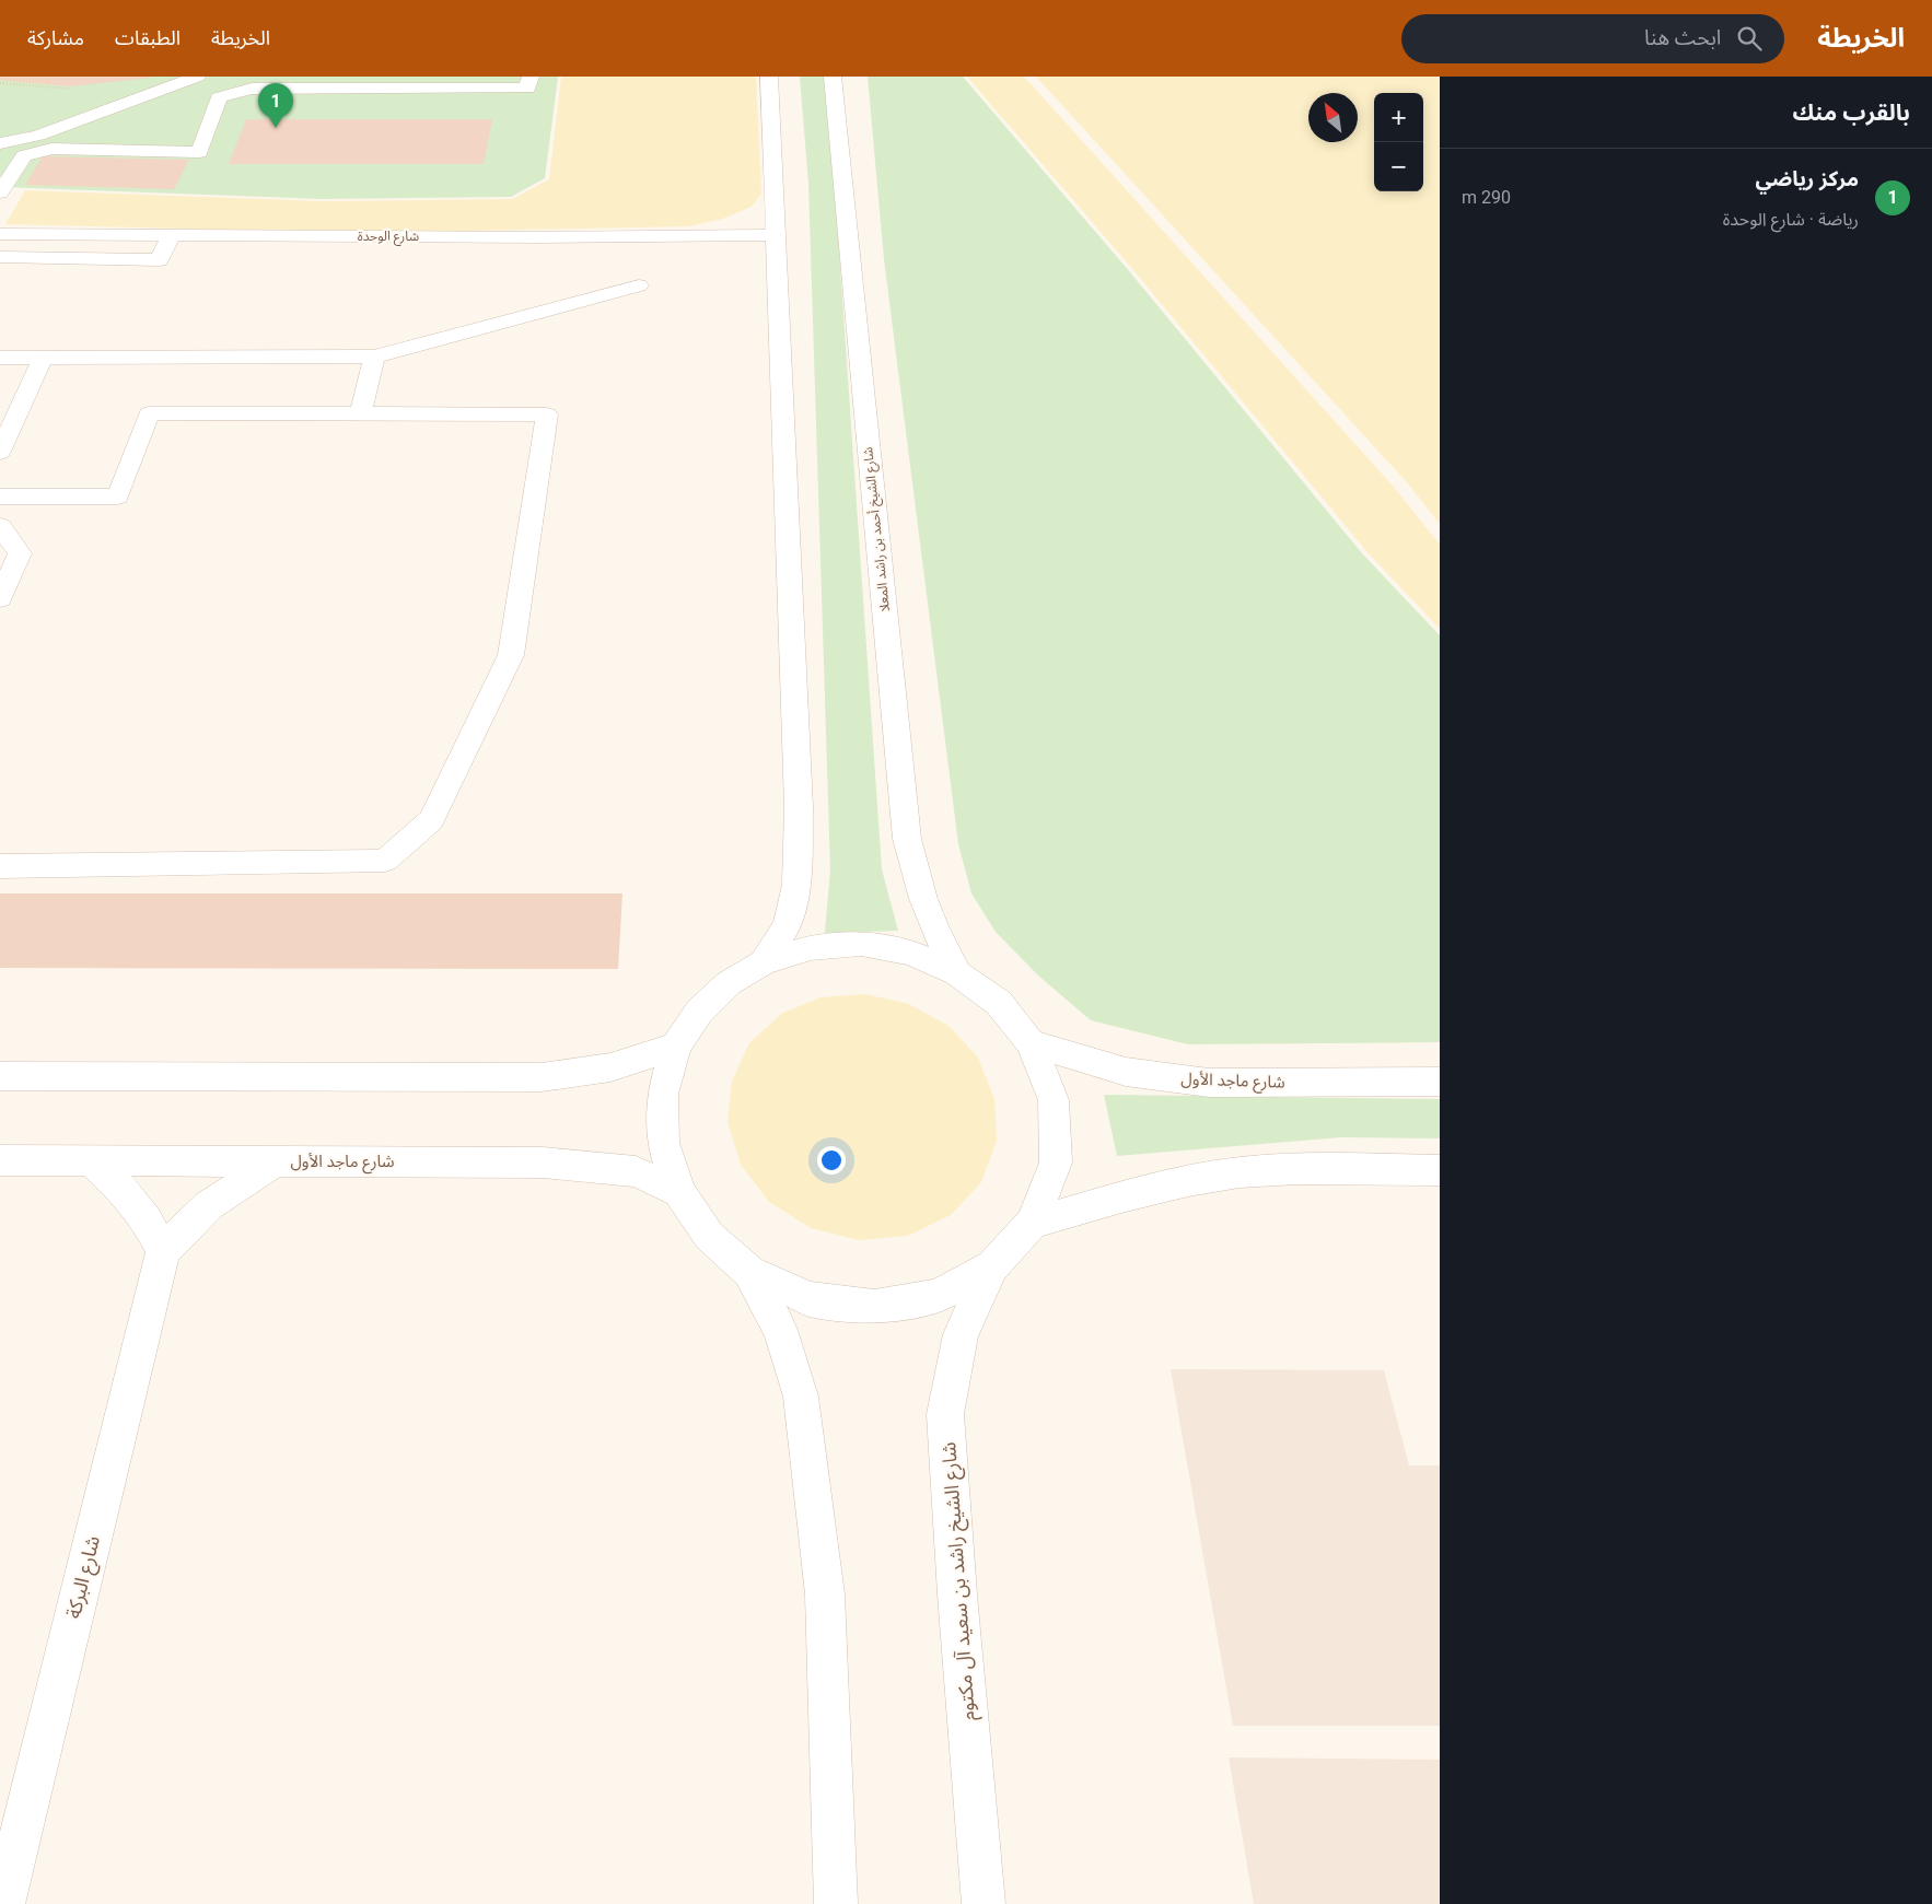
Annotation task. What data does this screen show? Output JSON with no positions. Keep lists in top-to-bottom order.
{
  "streets": {
    "street": [
      "شارع الوحدة",
      "شارع الشيخ أحمد بن راشد المعلا",
      "شارع ماجد الأول",
      "شارع البركة",
      "شارع الشيخ راشد بن سعيد آل مكتوم"
    ]
  },
  "crossings": [
    ["شارع ماجد الأول", "شارع البركة"]
  ],
  "north": "top left",
  "page": {
    "header": "الخريطة",
    "search": "ابحث هنا",
    "nav": ["الخريطة", "الطبقات", "مشاركة"],
    "heading": "بالقرب منك",
    "pins": "1",
    "map_buttons": ["+", "−"],
    "list": [
      {
        "mark": "1",
        "name": "مركز رياضي",
        "note": "رياضة · شارع الوحدة",
        "value": "290 m"
      }
    ]
  }
}
